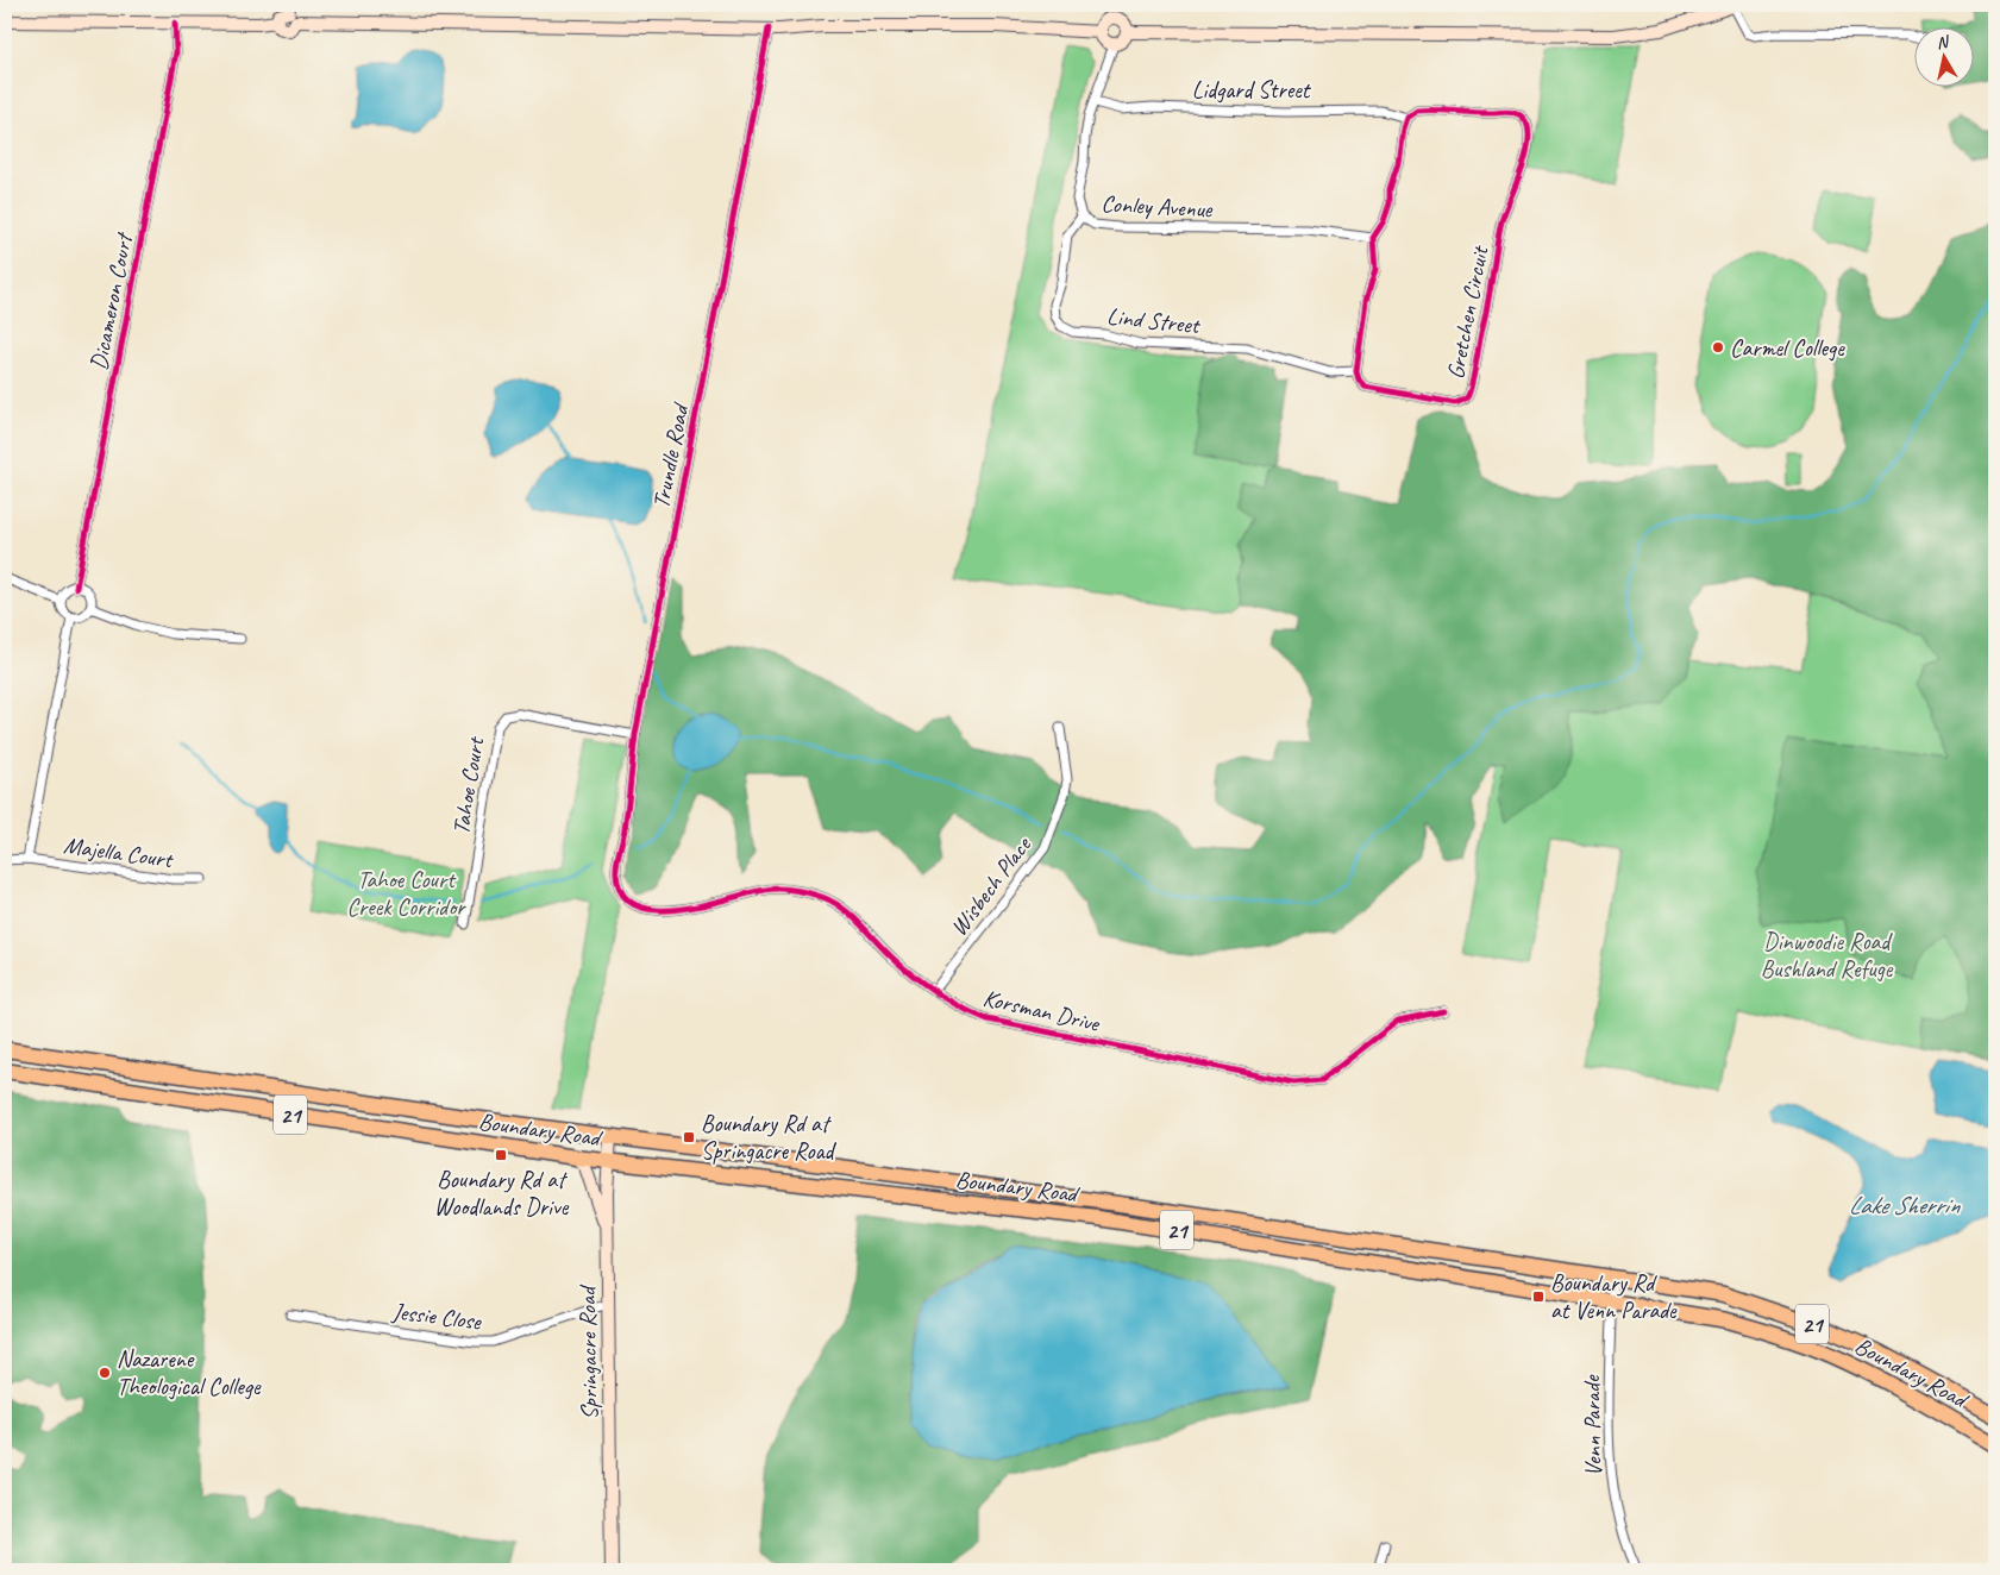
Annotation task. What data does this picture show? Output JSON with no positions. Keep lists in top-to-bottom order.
{
  "streets": {
    "highway": ["21", "Boundary Road"],
    "street": [
      "Lidgard Street",
      "Conley Avenue",
      "Dicameron Court",
      "Gretchen Circuit",
      "Lind Street",
      "Trundle Road",
      "Tahoe Court",
      "Majella Court",
      "Wisbech Place",
      "Korsman Drive",
      "Jessie Close",
      "Springacre Road",
      "Venn Parade"
    ]
  },
  "crossings": [
    ["Lidgard Street", "Conley Avenue"],
    ["Lidgard Street", "Gretchen Circuit"],
    ["Conley Avenue", "Lind Street"],
    ["Gretchen Circuit", "Lind Street"],
    ["Trundle Road", "Tahoe Court"],
    ["Trundle Road", "Korsman Drive"],
    ["Wisbech Place", "Korsman Drive"],
    ["Boundary Road", "Springacre Road"],
    ["Boundary Road", "Venn Parade"],
    ["Jessie Close", "Springacre Road"]
  ],
  "water": ["Lake Sherrin"],
  "parks": ["Tahoe Court Creek Corridor", "Dinwoodie Road Bushland Refuge"],
  "places": {
    "other": ["Carmel College", "Nazarene Theological College"],
    "transit": ["Boundary Rd at Springacre Road", "Boundary Rd at Woodlands Drive", "Boundary Rd at Venn Parade"]
  },
  "north": "top"
}
